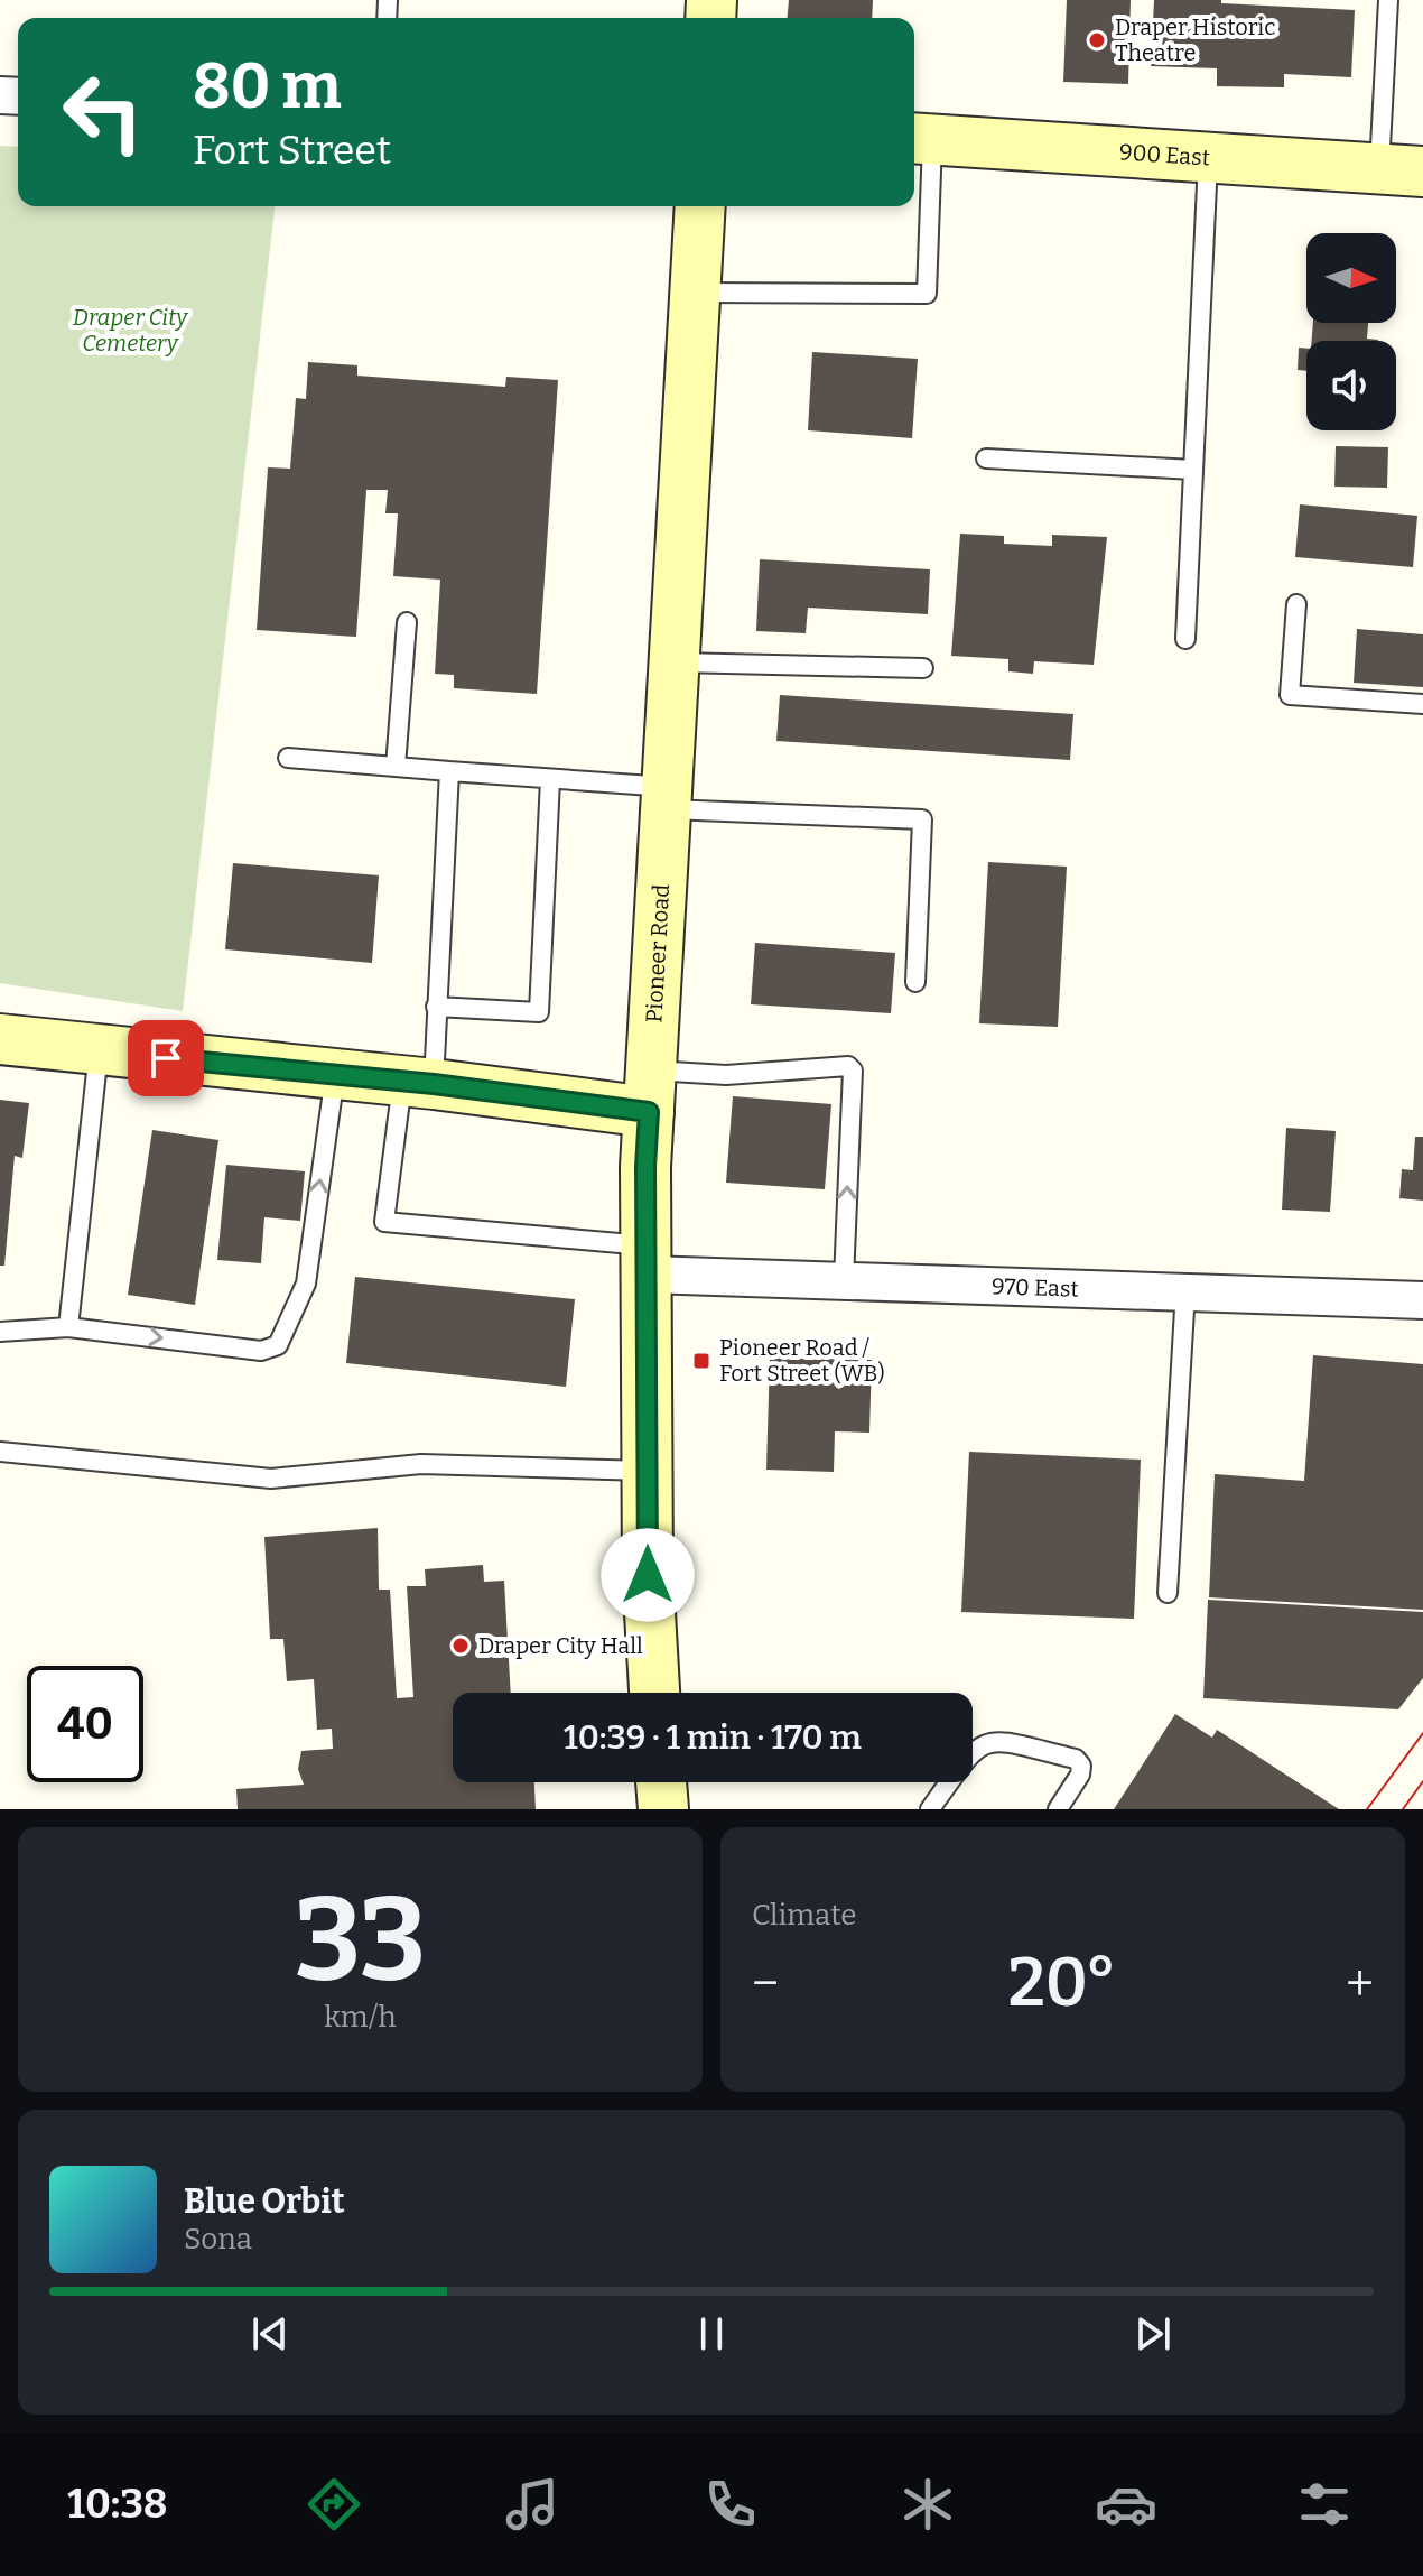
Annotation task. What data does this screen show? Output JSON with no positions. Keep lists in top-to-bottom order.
{
  "streets": {
    "street": ["900 East", "Pioneer Road", "970 East"]
  },
  "crossings": [
    ["Pioneer Road", "970 East"]
  ],
  "parks": ["Draper City Cemetery"],
  "places": {
    "other": ["Draper Historic Theatre", "Draper City Hall"],
    "transit": ["Pioneer Road / Fort Street (WB)"]
  },
  "north": "right",
  "page": {
    "turn": ["80 m", "Fort Street"],
    "limit": "40",
    "trip": "10:39 · 1 min · 170 m",
    "tile": [
      ["33", "km/h"],
      "Climate"
    ],
    "heat": ["−", "20°", "+"],
    "song": ["Blue Orbit", "Sona"],
    "tabs": "10:38"
  }
}
